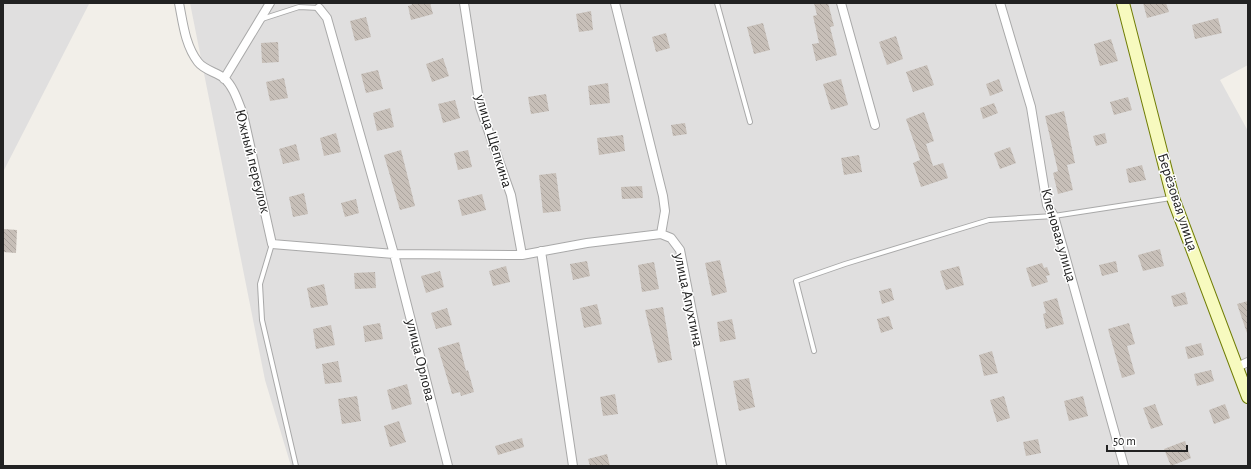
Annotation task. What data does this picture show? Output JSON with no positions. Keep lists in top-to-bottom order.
{
  "streets": {
    "main road": ["Берёзовая улица"],
    "street": [
      "улица Щепкина",
      "Южный переулок",
      "Кленовая улица",
      "улица Апухтина",
      "улица Орлова"
    ]
  },
  "scale_bar": "50 m"
}
